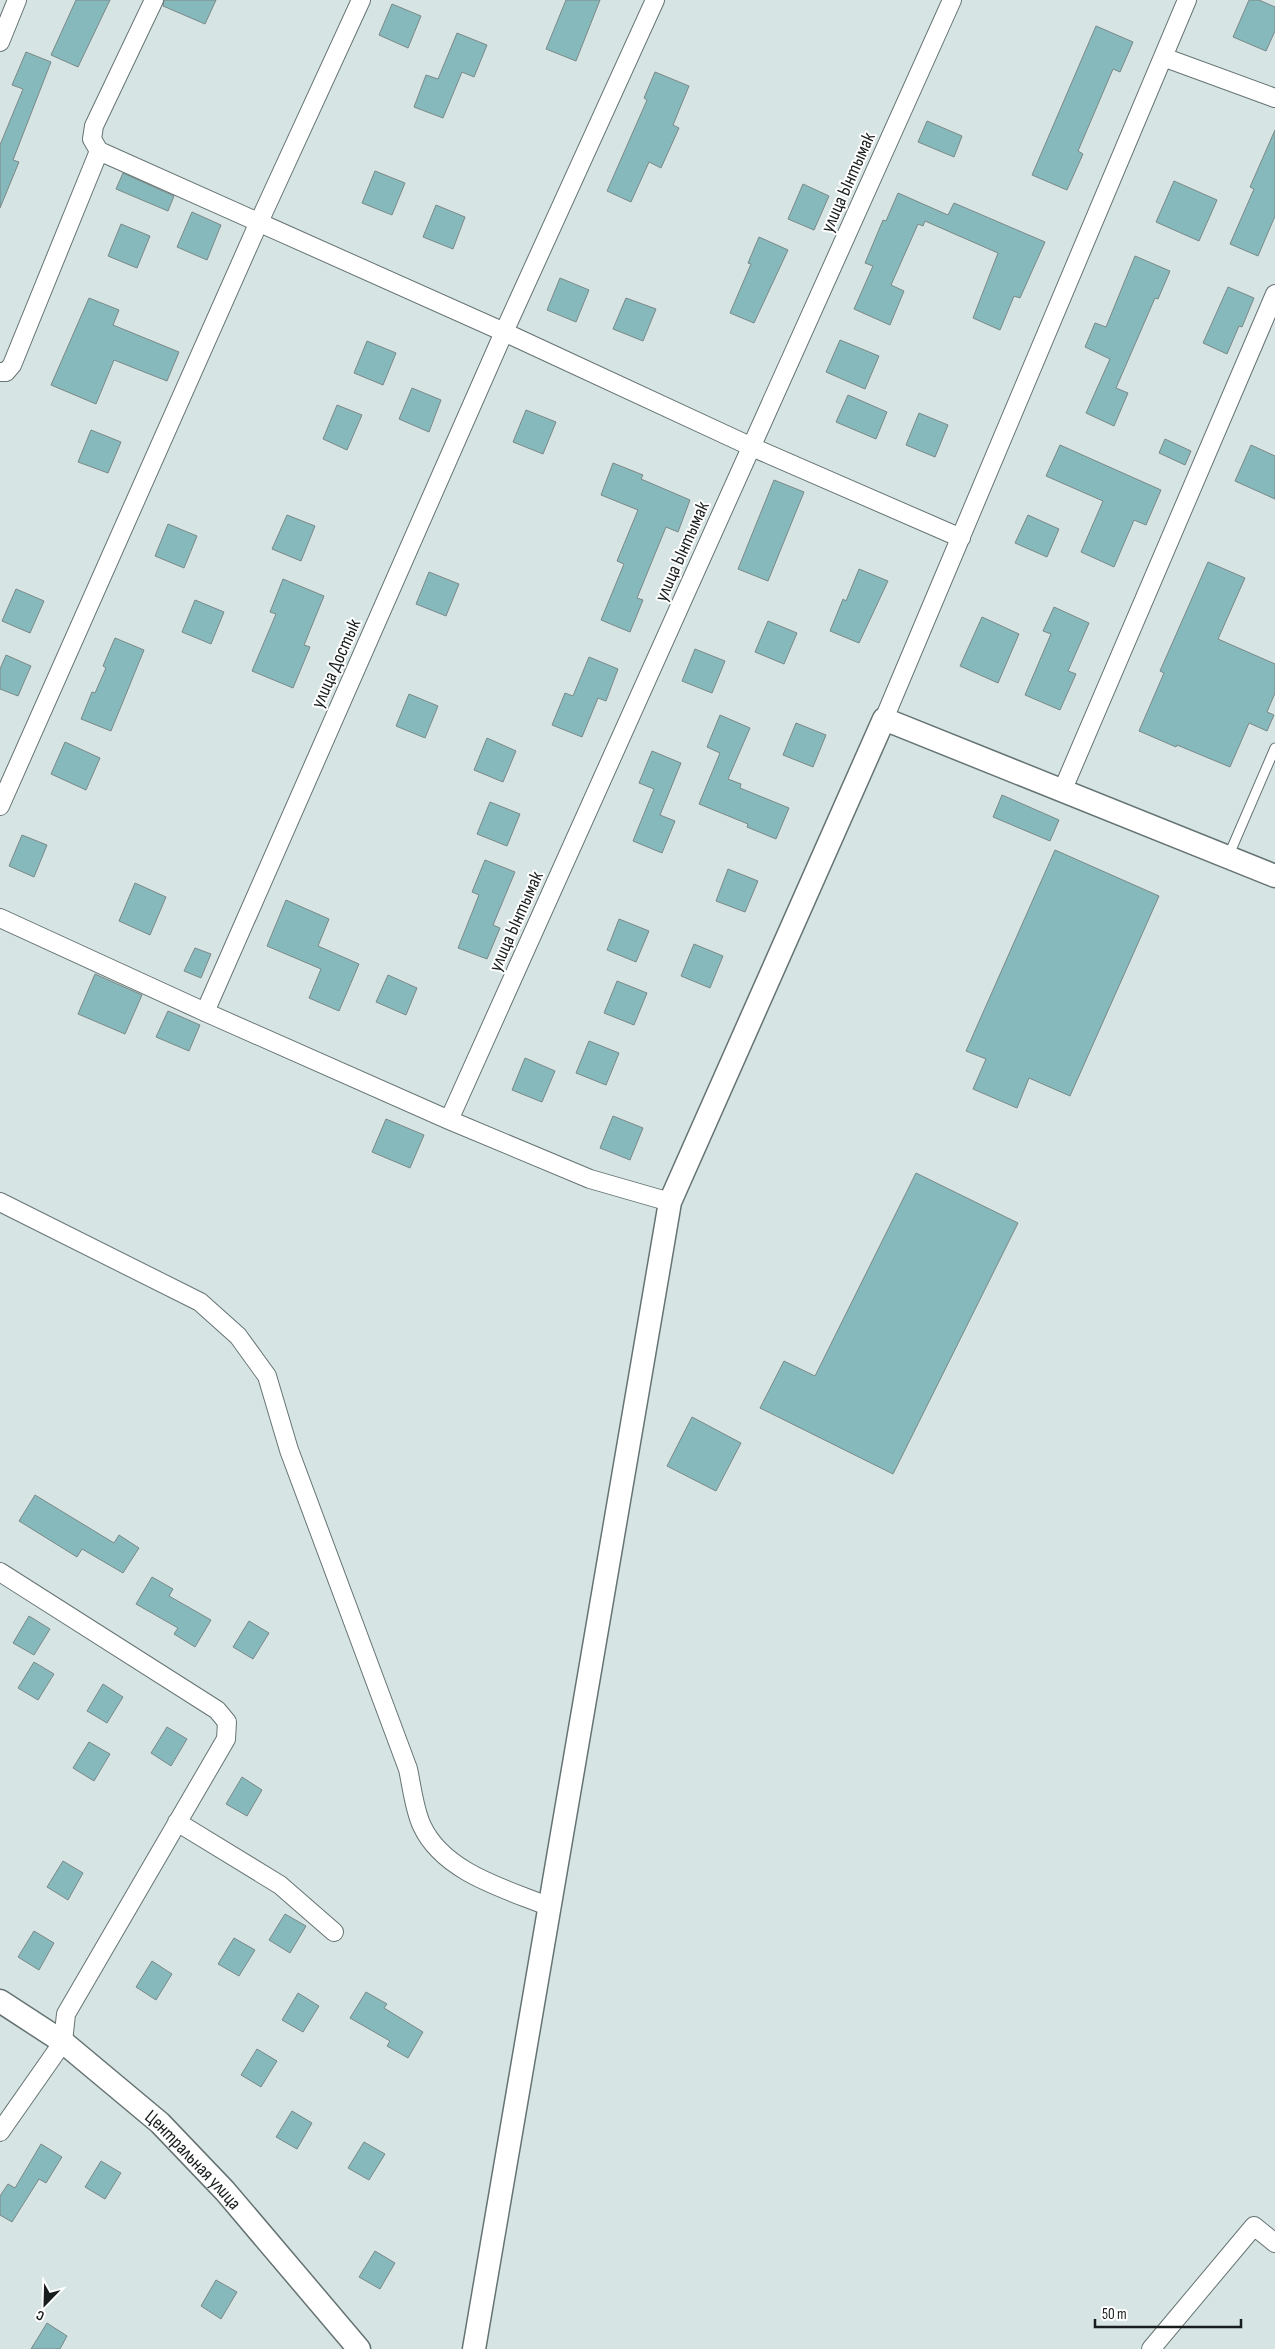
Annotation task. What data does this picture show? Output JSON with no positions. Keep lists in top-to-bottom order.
{
  "streets": {
    "street": ["улица Ынтымак", "улица Достык", "Центральная улица"]
  },
  "scale_bar": "50 m",
  "north": "bottom left"
}
